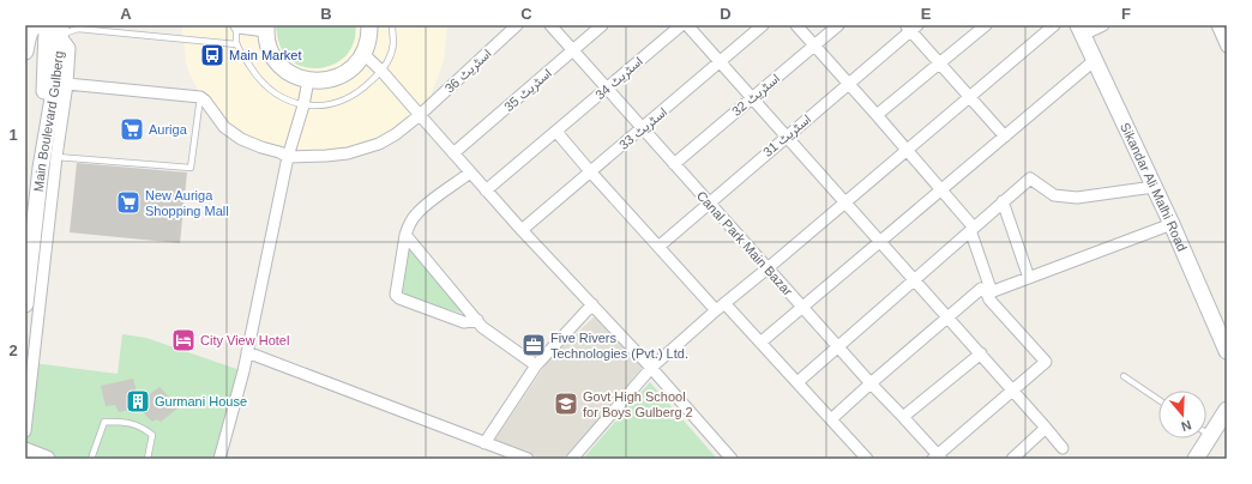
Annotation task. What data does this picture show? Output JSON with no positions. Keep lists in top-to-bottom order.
{
  "streets": {
    "street": [
      "اسٹریٹ 36",
      "اسٹریٹ 34",
      "اسٹریٹ 35",
      "اسٹریٹ 32",
      "Main Boulevard Gulberg",
      "اسٹریٹ 33",
      "اسٹریٹ 31",
      "Sikandar Ali Malhi Road",
      "Canal Park Main Bazar"
    ]
  },
  "crossings": [
    ["اسٹریٹ 34", "Canal Park Main Bazar"],
    ["اسٹریٹ 35", "Canal Park Main Bazar"],
    ["اسٹریٹ 32", "Canal Park Main Bazar"],
    ["اسٹریٹ 33", "Canal Park Main Bazar"],
    ["اسٹریٹ 31", "Canal Park Main Bazar"]
  ],
  "places": {
    "bus stop": ["Main Market"],
    "supermarket": ["Auriga", "New Auriga Shopping Mall"],
    "hotel": ["City View Hotel"],
    "office": ["Five Rivers Technologies (Pvt.) Ltd."],
    "building": ["Gurmani House"],
    "school or university": ["Govt High School for Boys Gulberg 2"]
  },
  "north": "bottom",
  "grid": {
    "columns": [
      "A",
      "B",
      "C",
      "D",
      "E",
      "F"
    ],
    "rows": ["1", "2"]
  }
}
